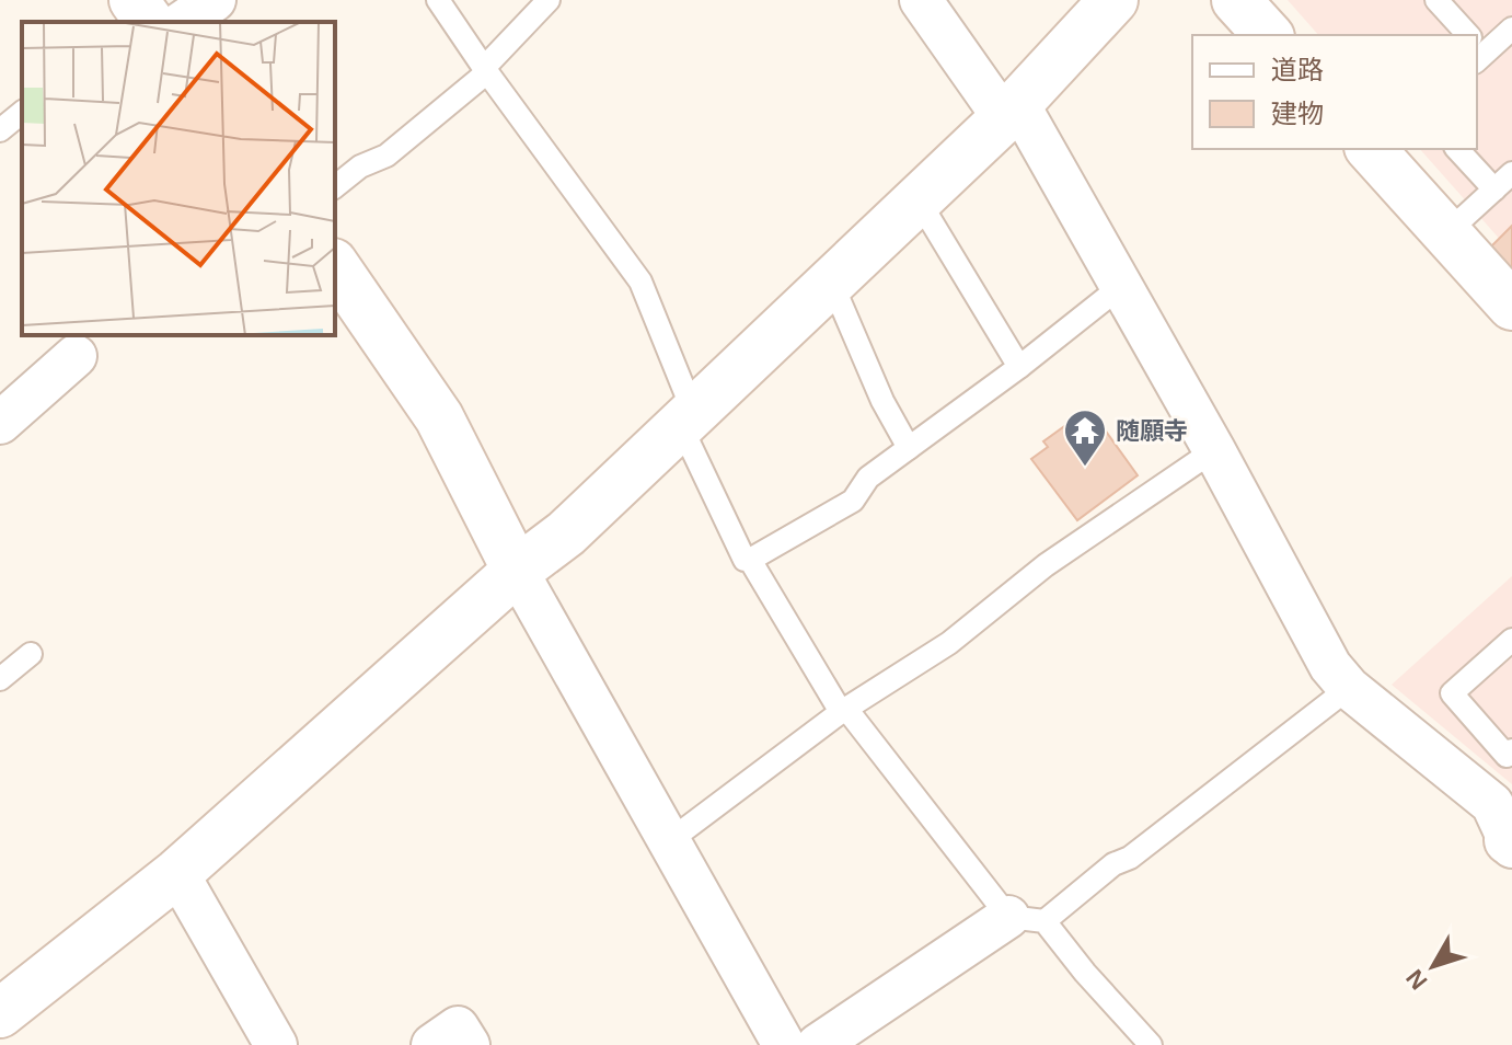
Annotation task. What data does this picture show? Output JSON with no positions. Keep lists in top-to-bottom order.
{
  "places": {
    "temple": ["随願寺"]
  },
  "legend": ["道路", "建物"],
  "north": "bottom left"
}
